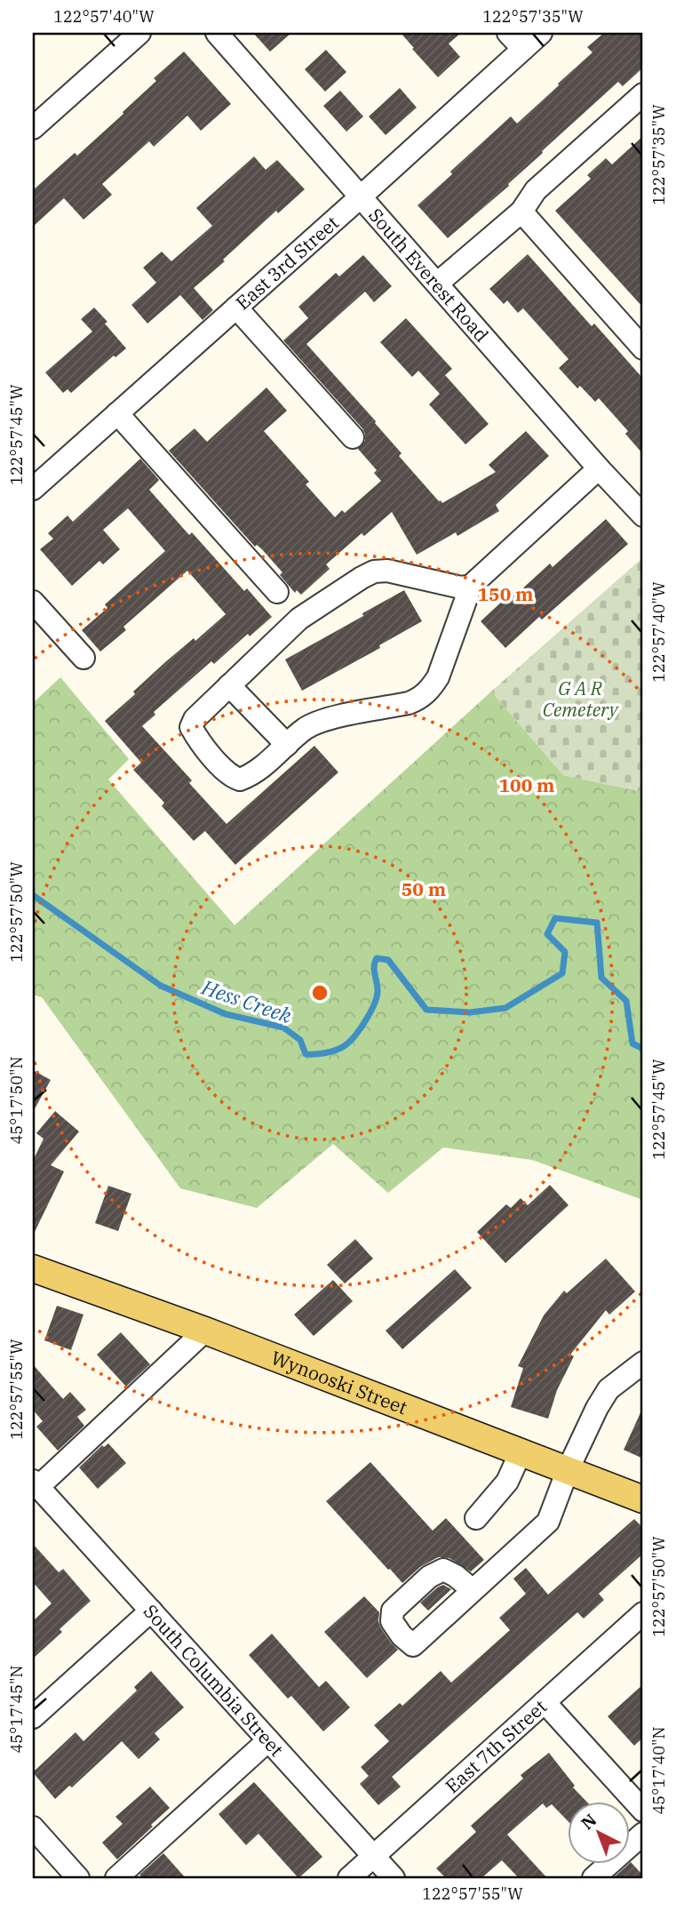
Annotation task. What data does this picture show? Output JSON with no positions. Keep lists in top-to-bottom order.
{
  "streets": {
    "main road": ["Wynooski Street"],
    "street": [
      "East 3rd Street",
      "South Everest Road",
      "South Columbia Street",
      "East 7th Street"
    ]
  },
  "crossings": [
    ["East 3rd Street", "South Everest Road"],
    ["South Columbia Street", "East 7th Street"]
  ],
  "water": ["Hess Creek"],
  "parks": ["G A R Cemetery"],
  "north": "top left",
  "coordinates": [
    "122°57'40\"W",
    "122°57'35\"W",
    "122°57'45\"W",
    "122°57'50\"W",
    "45°17'50\"N",
    "122°57'55\"W",
    "45°17'45\"N",
    "45°17'40\"N"
  ],
  "rings": ["150 m", "100 m", "50 m"]
}
